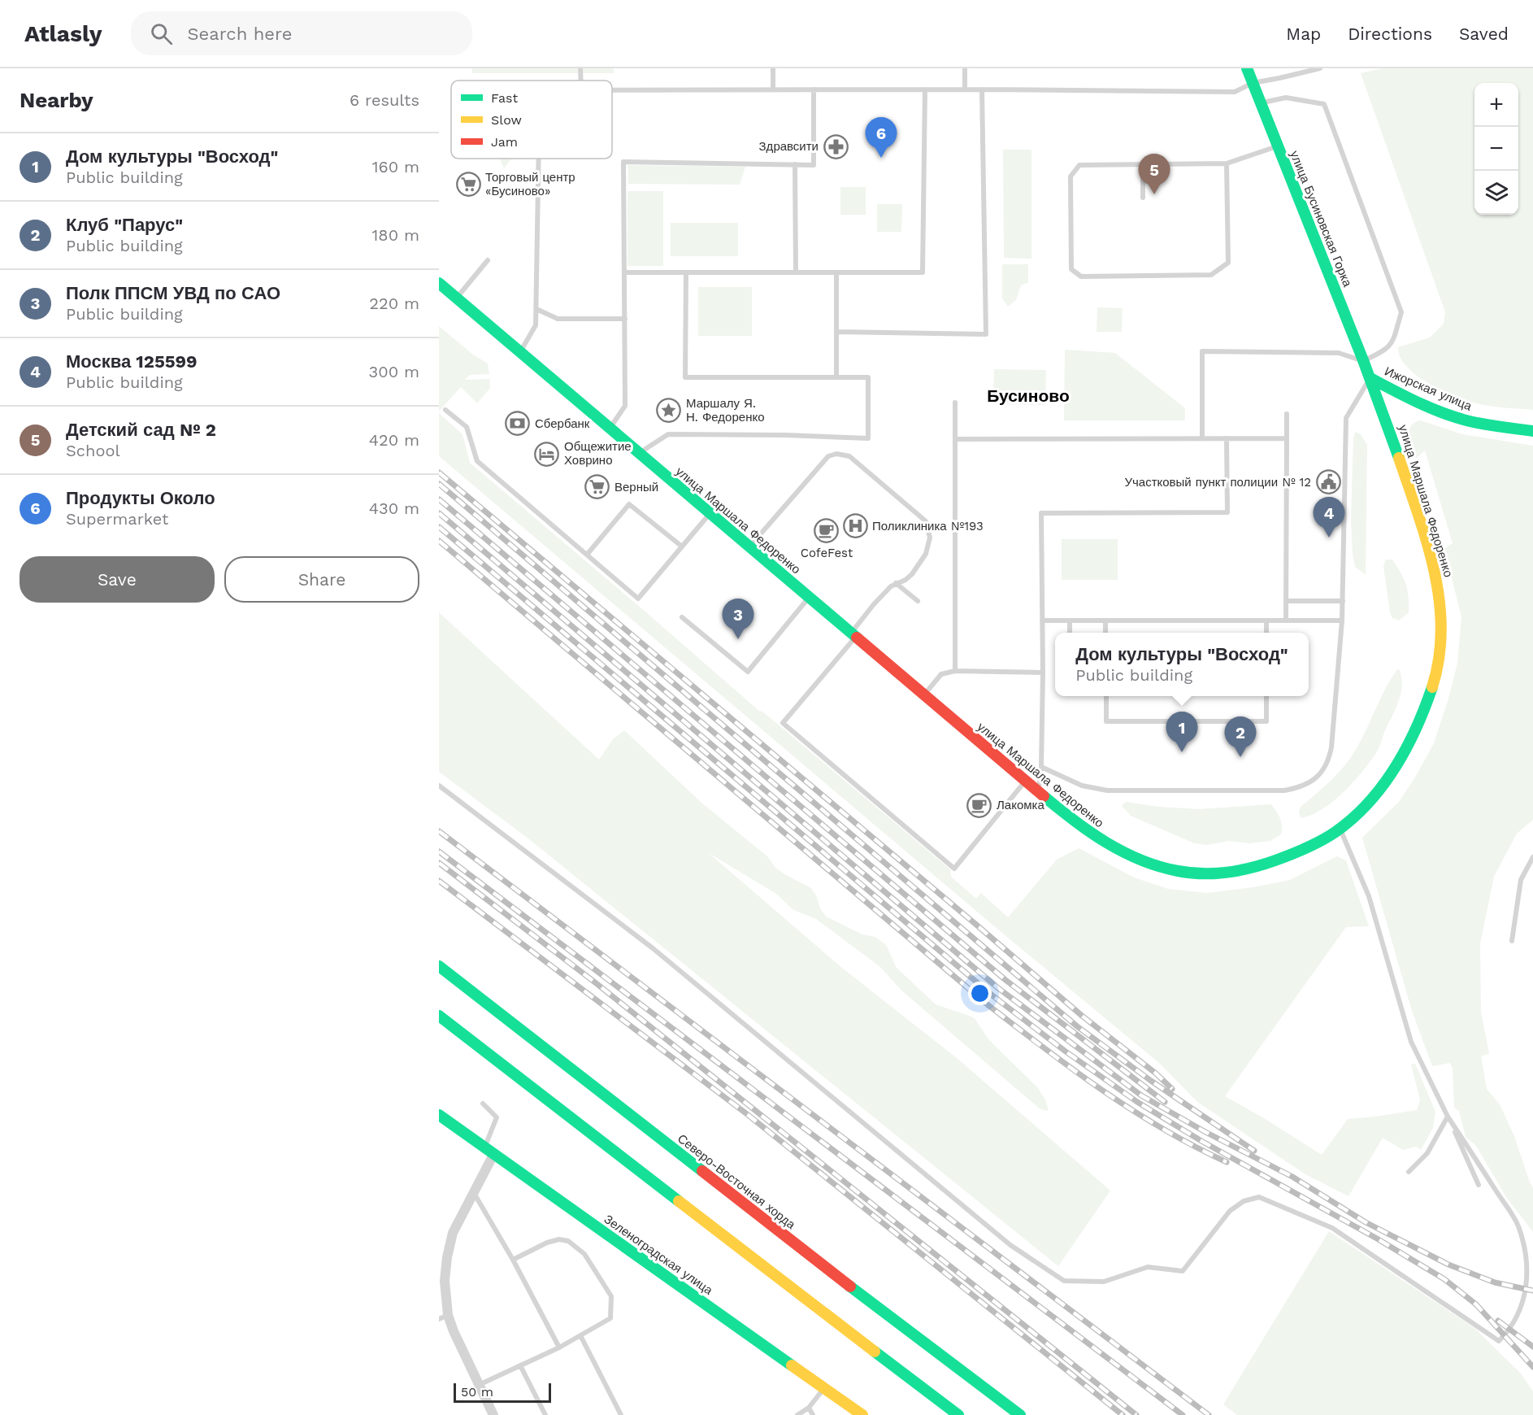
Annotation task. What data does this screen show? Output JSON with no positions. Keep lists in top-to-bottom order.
{
  "streets": {
    "street": [
      "улица Бусиновская Горка",
      "Ижорская улица",
      "улица Маршала Федоренко",
      "Северо-Восточная хорда",
      "Зеленоградская улица"
    ]
  },
  "crossings": [
    ["улица Бусиновская Горка", "Ижорская улица"],
    ["улица Бусиновская Горка", "улица Маршала Федоренко"],
    ["Ижорская улица", "улица Маршала Федоренко"]
  ],
  "districts": ["Бусиново"],
  "places": {
    "pharmacy": ["Здравсити"],
    "supermarket": ["Торговый центр «Бусиново»", "Верный"],
    "place": ["Маршалу Я. Н. Федоренко"],
    "bank": ["Сбербанк"],
    "hotel": ["Общежитие Ховрино"],
    "public building": ["Участковый пункт полиции № 12"],
    "hospital": ["Поликлиника №193"],
    "cafe": ["CofeFest", "Лакомка"]
  },
  "legend": ["Fast", "Slow", "Jam"],
  "scale_bar": "50 m",
  "page": {
    "header": "Atlasly",
    "search": "Search here",
    "nav": ["Map", "Directions", "Saved"],
    "heading": ["Nearby", "6 results"],
    "map_buttons": ["+", "−"],
    "pins": [
      "6",
      "5",
      "4",
      "3",
      "1",
      "2"
    ],
    "list": [
      {
        "mark": "1",
        "name": "Дом культуры \"Восход\"",
        "note": "Public building",
        "value": "160 m"
      },
      {
        "mark": "2",
        "name": "Клуб \"Парус\"",
        "note": "Public building",
        "value": "180 m"
      },
      {
        "mark": "3",
        "name": "Полк ППСМ УВД по САО",
        "note": "Public building",
        "value": "220 m"
      },
      {
        "mark": "4",
        "name": "Москва 125599",
        "note": "Public building",
        "value": "300 m"
      },
      {
        "mark": "5",
        "name": "Детский сад № 2",
        "note": "School",
        "value": "420 m"
      },
      {
        "mark": "6",
        "name": "Продукты Около",
        "note": "Supermarket",
        "value": "430 m"
      }
    ],
    "buttons": ["Save", "Share"],
    "popup": ["Дом культуры \"Восход\"", "Public building"],
    "scale": "50 m"
  }
}
